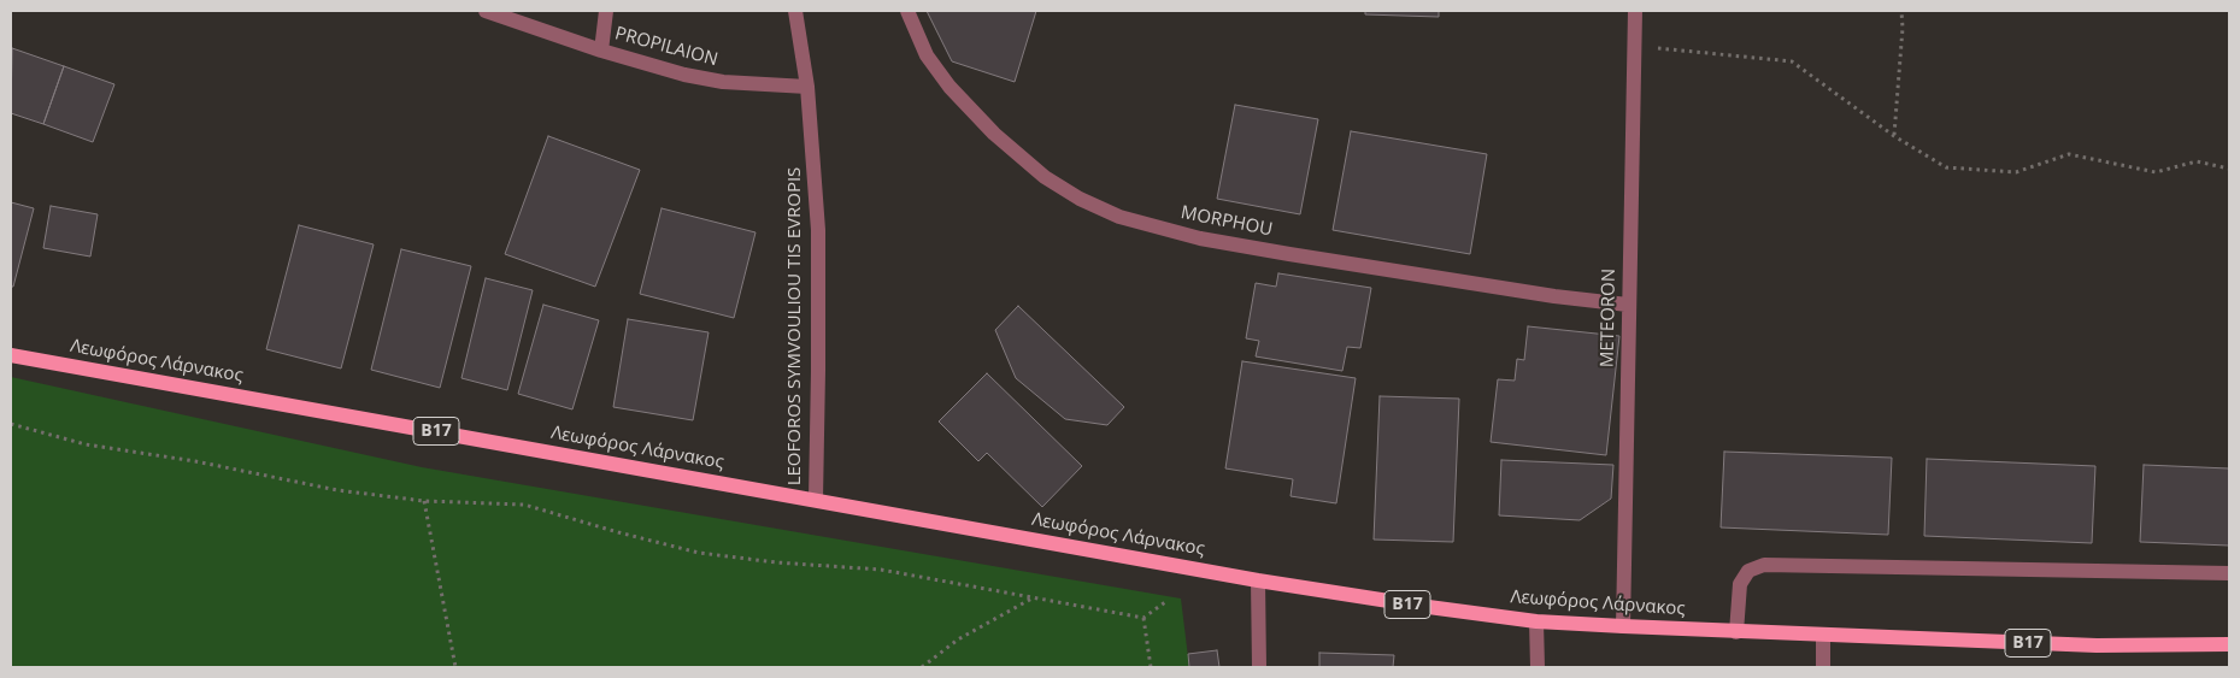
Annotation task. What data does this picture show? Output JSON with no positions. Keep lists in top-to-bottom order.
{
  "streets": {
    "main road": ["Λεωφόρος Λάρνακος", "B17"],
    "street": [
      "PROPILAION",
      "MORPHOU",
      "METEORON",
      "LEOFOROS SYMVOULIOU TIS EVROPIS"
    ]
  },
  "crossings": [
    ["PROPILAION", "LEOFOROS SYMVOULIOU TIS EVROPIS"],
    ["MORPHOU", "METEORON"],
    ["METEORON", "Λεωφόρος Λάρνακος"],
    ["LEOFOROS SYMVOULIOU TIS EVROPIS", "Λεωφόρος Λάρνακος"]
  ]
}
